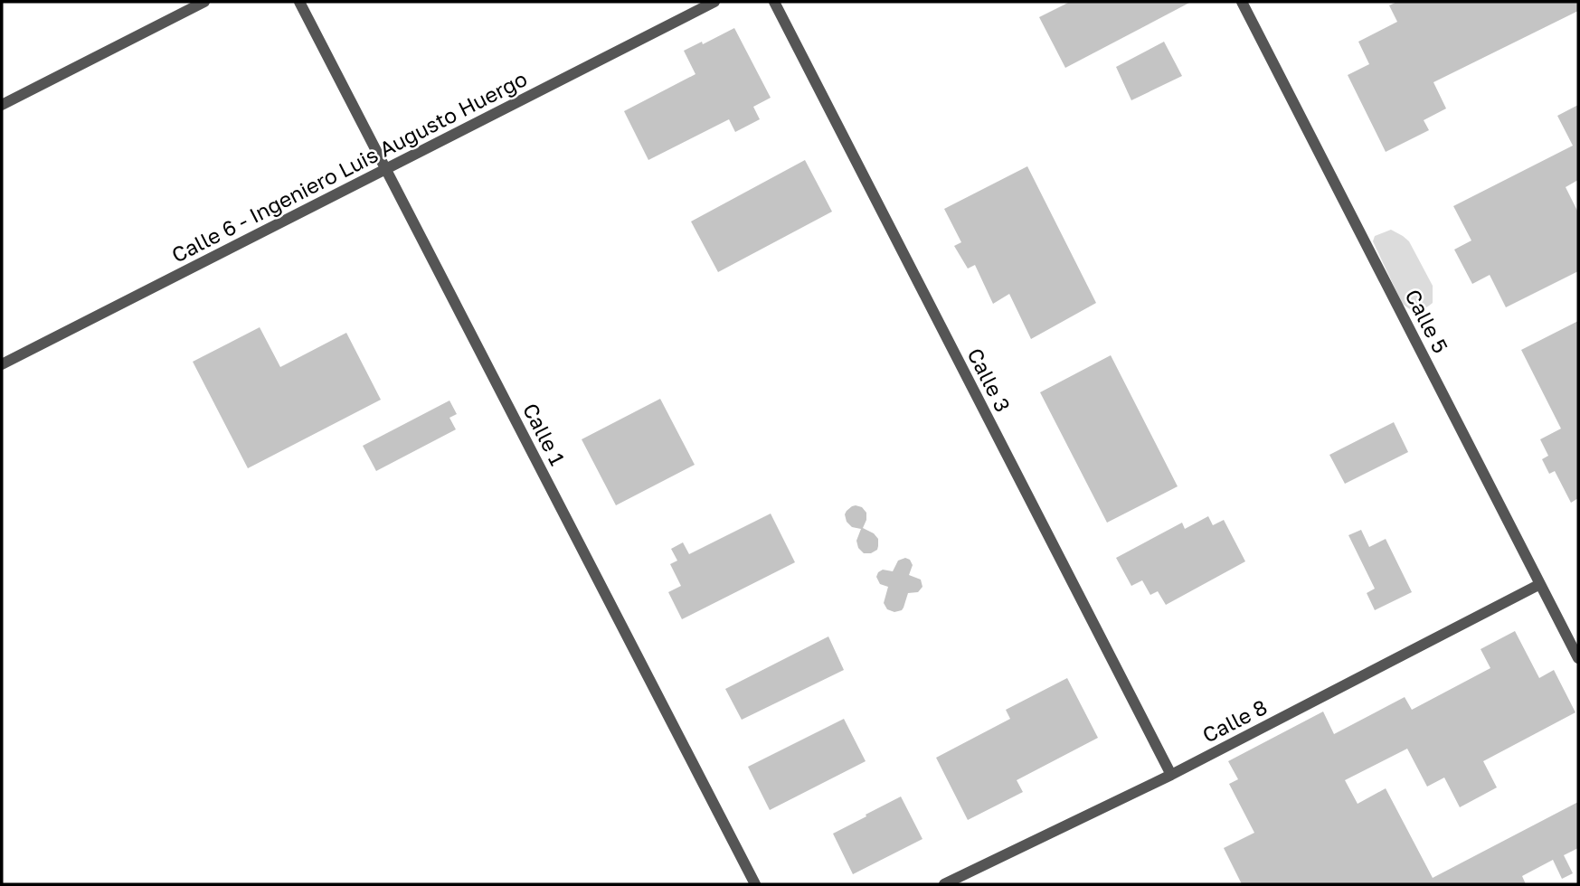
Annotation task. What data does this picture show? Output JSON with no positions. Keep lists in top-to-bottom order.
{
  "streets": {
    "street": [
      "Calle 6 - Ingeniero Luis Augusto Huergo",
      "Calle 5",
      "Calle 3",
      "Calle 1",
      "Calle 8"
    ]
  },
  "crossings": [
    ["Calle 6 - Ingeniero Luis Augusto Huergo", "Calle 1"],
    ["Calle 5", "Calle 8"],
    ["Calle 3", "Calle 8"]
  ]
}
